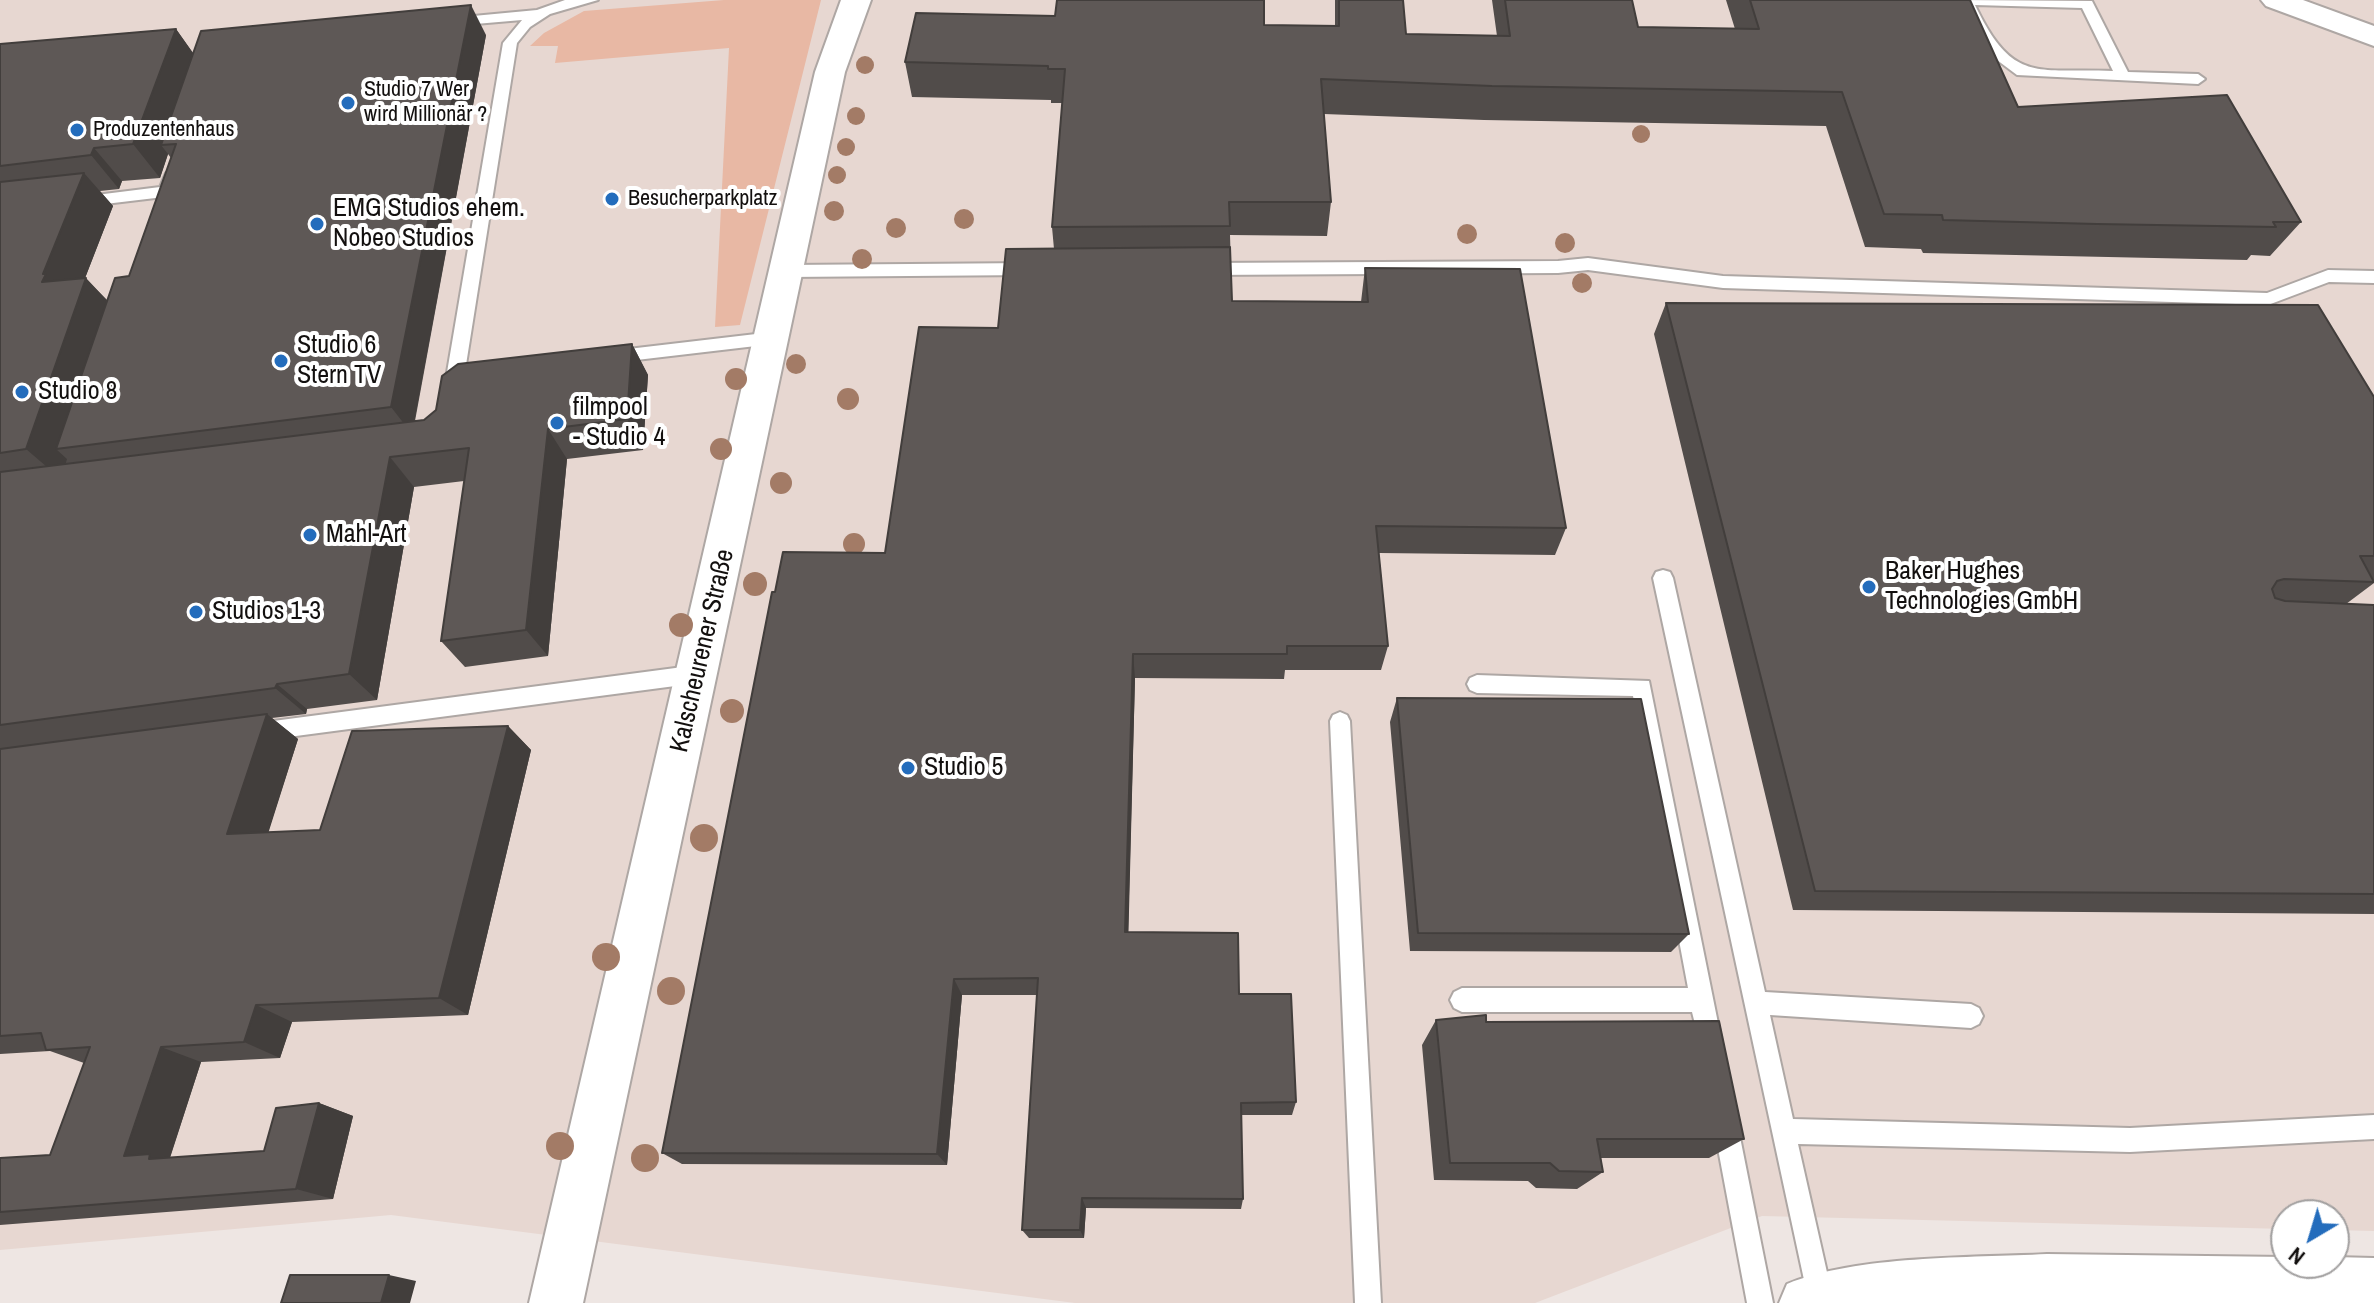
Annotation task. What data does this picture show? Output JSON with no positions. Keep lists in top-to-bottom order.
{
  "streets": {
    "street": ["Kalscheurener Straße"]
  },
  "places": [
    "Studio 7 Wer wird Millionär ?",
    "Produzentenhaus",
    "Besucherparkplatz",
    "EMG Studios ehem. Nobeo Studios",
    "Studio 6 Stern TV",
    "Studio 8",
    "filmpool - Studio 4",
    "Mahl-Art",
    "Baker Hughes Technologies GmbH",
    "Studios 1-3",
    "Studio 5"
  ],
  "north": "bottom left"
}
